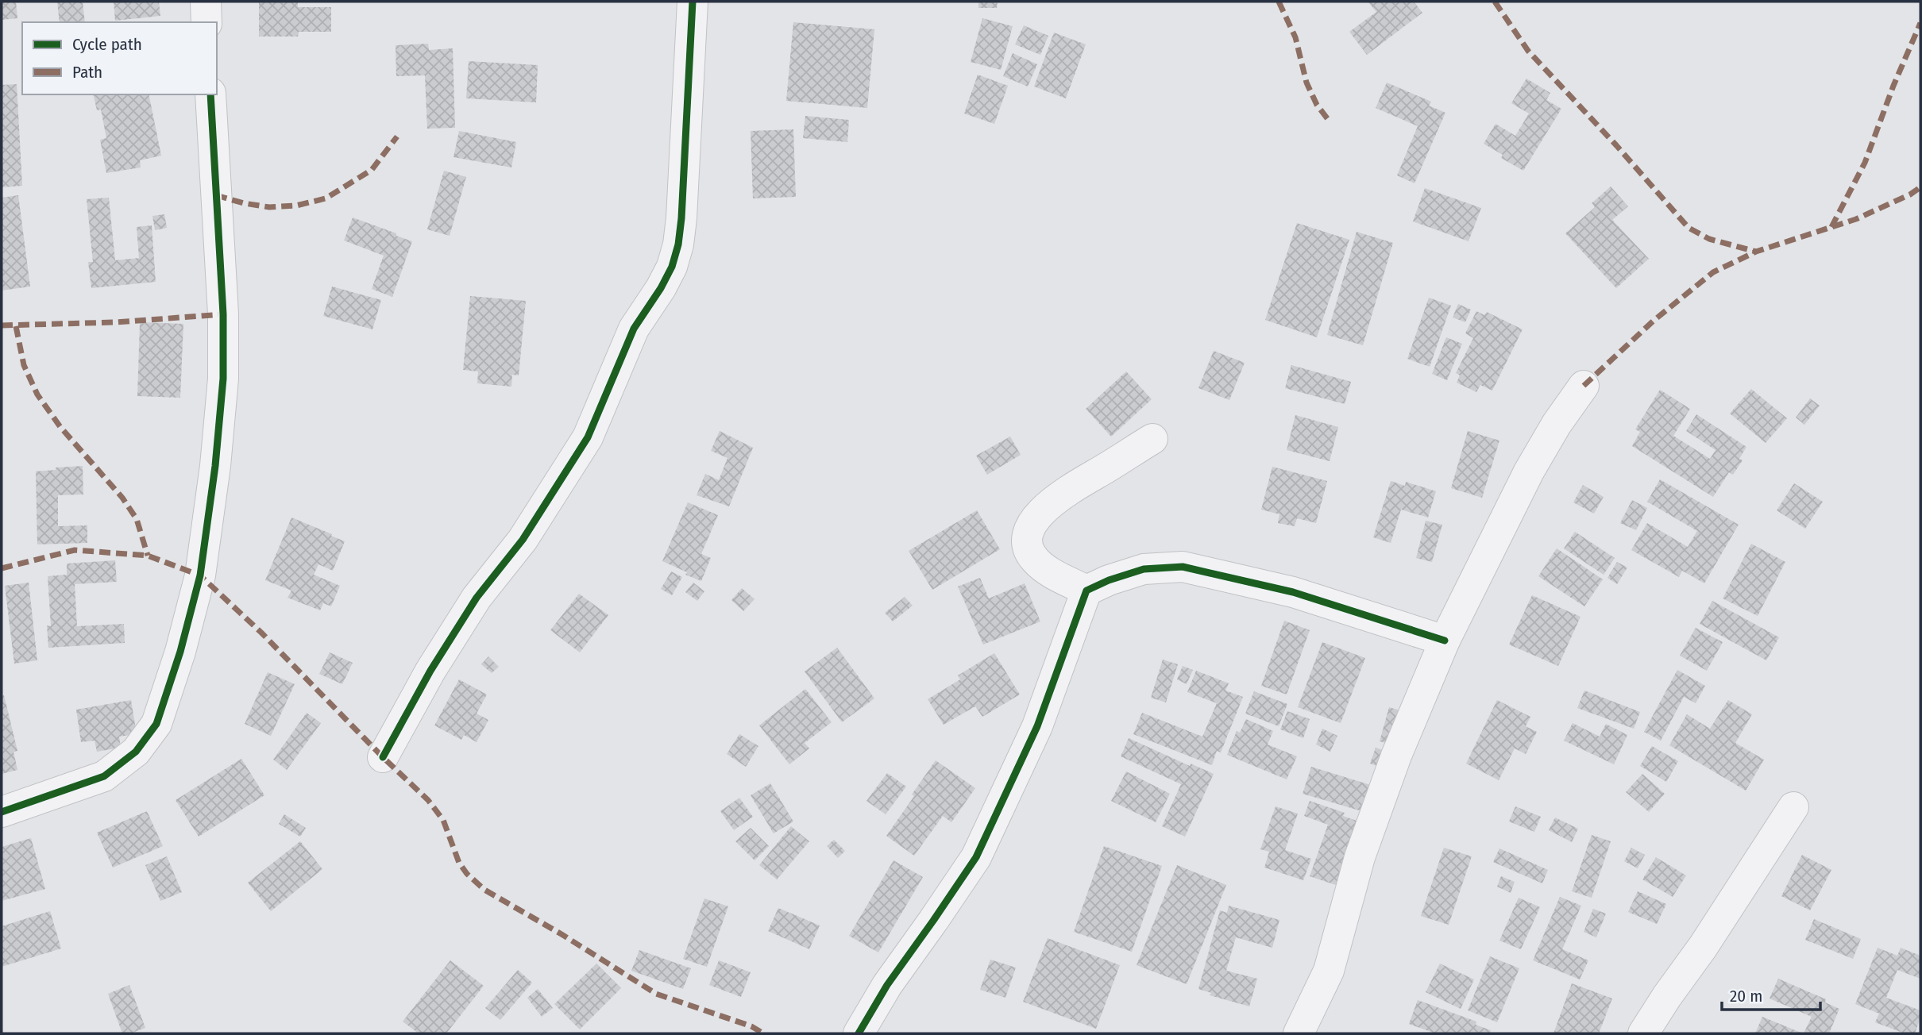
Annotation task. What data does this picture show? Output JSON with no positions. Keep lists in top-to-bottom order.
{
  "legend": ["Cycle path", "Path"],
  "scale_bar": "20 m"
}
